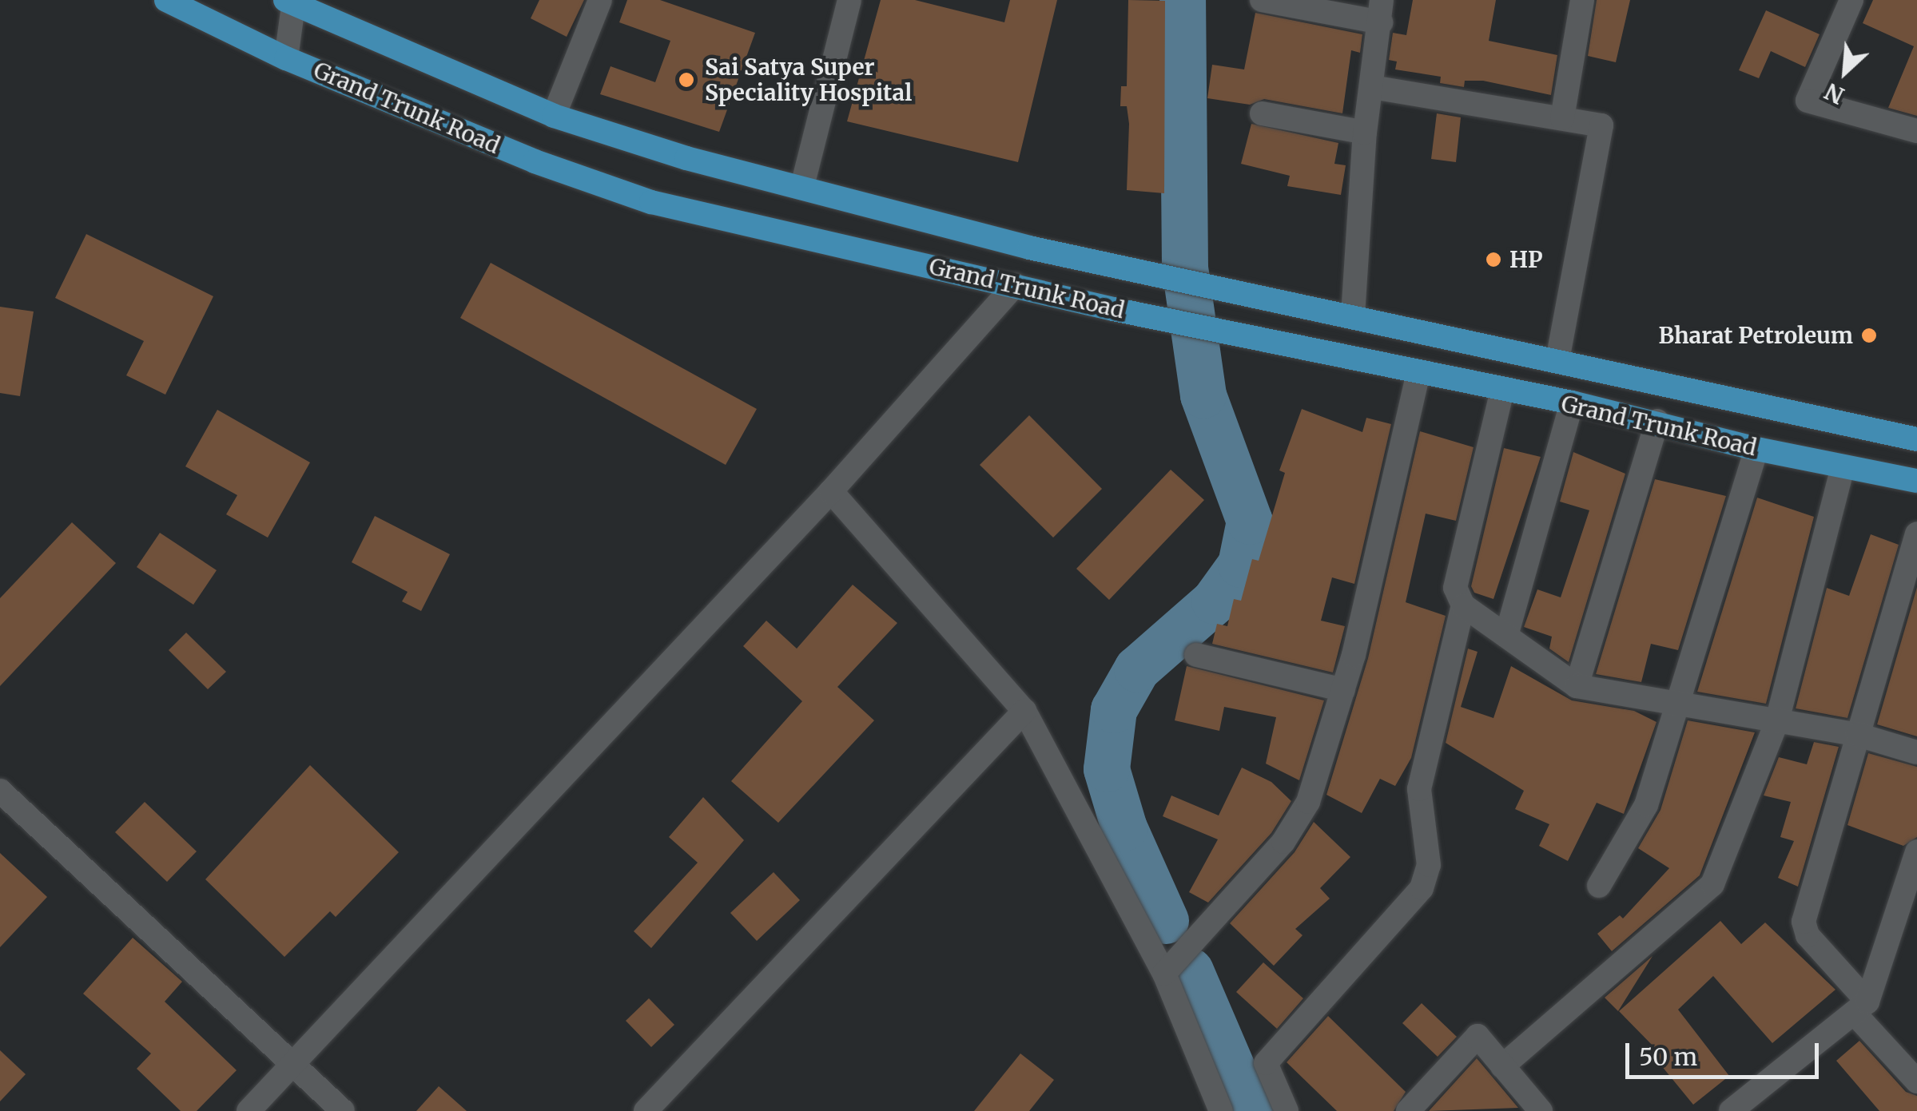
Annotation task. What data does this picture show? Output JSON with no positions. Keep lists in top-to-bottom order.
{
  "streets": {
    "main road": ["Grand Trunk Road"]
  },
  "places": ["Sai Satya Super Speciality Hospital", "HP", "Bharat Petroleum"],
  "scale_bar": "50 m",
  "north": "bottom left"
}
